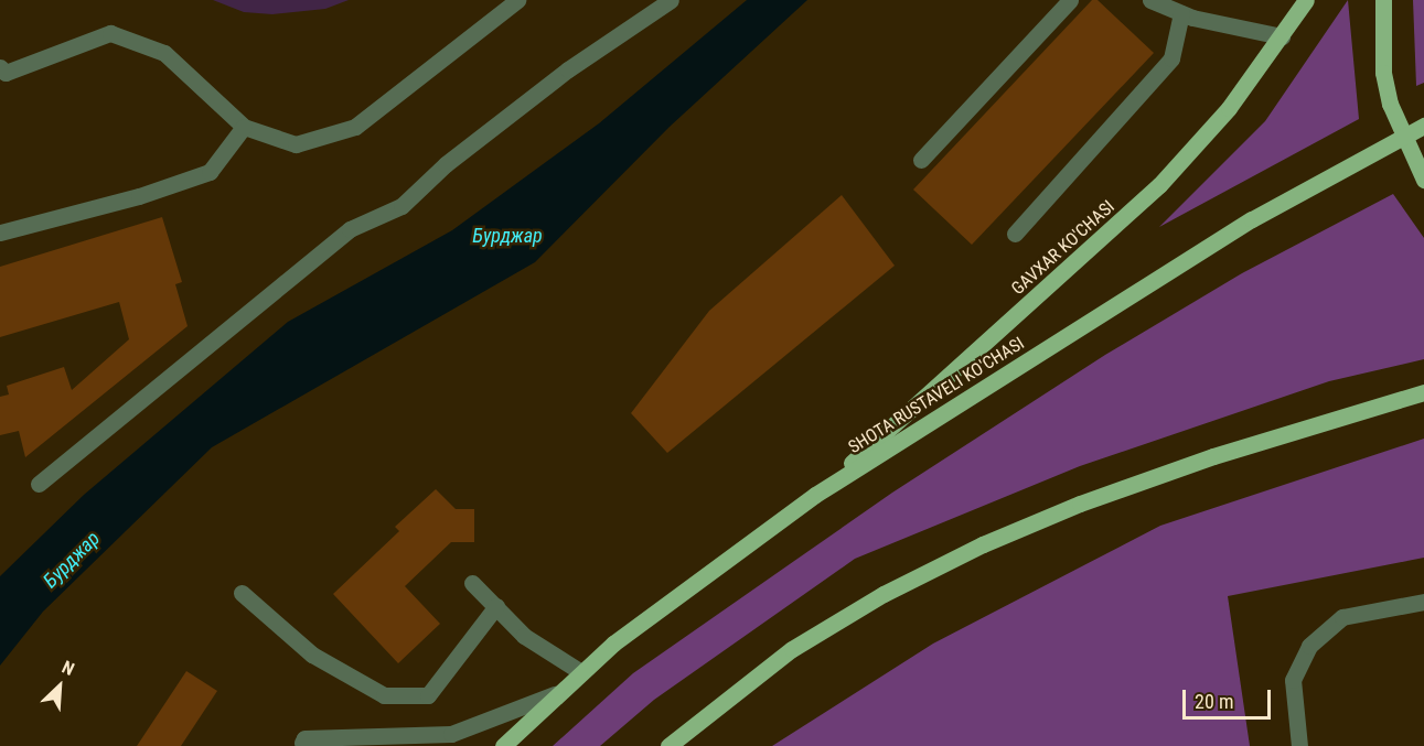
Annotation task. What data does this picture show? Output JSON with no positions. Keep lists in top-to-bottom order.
{
  "streets": {
    "main road": ["GAVXAR KO'CHASI", "SHOTA RUSTAVELI KO'CHASI"]
  },
  "crossings": [
    ["GAVXAR KO'CHASI", "SHOTA RUSTAVELI KO'CHASI"]
  ],
  "water": ["Бурджар"],
  "scale_bar": "20 m",
  "north": "top right"
}
